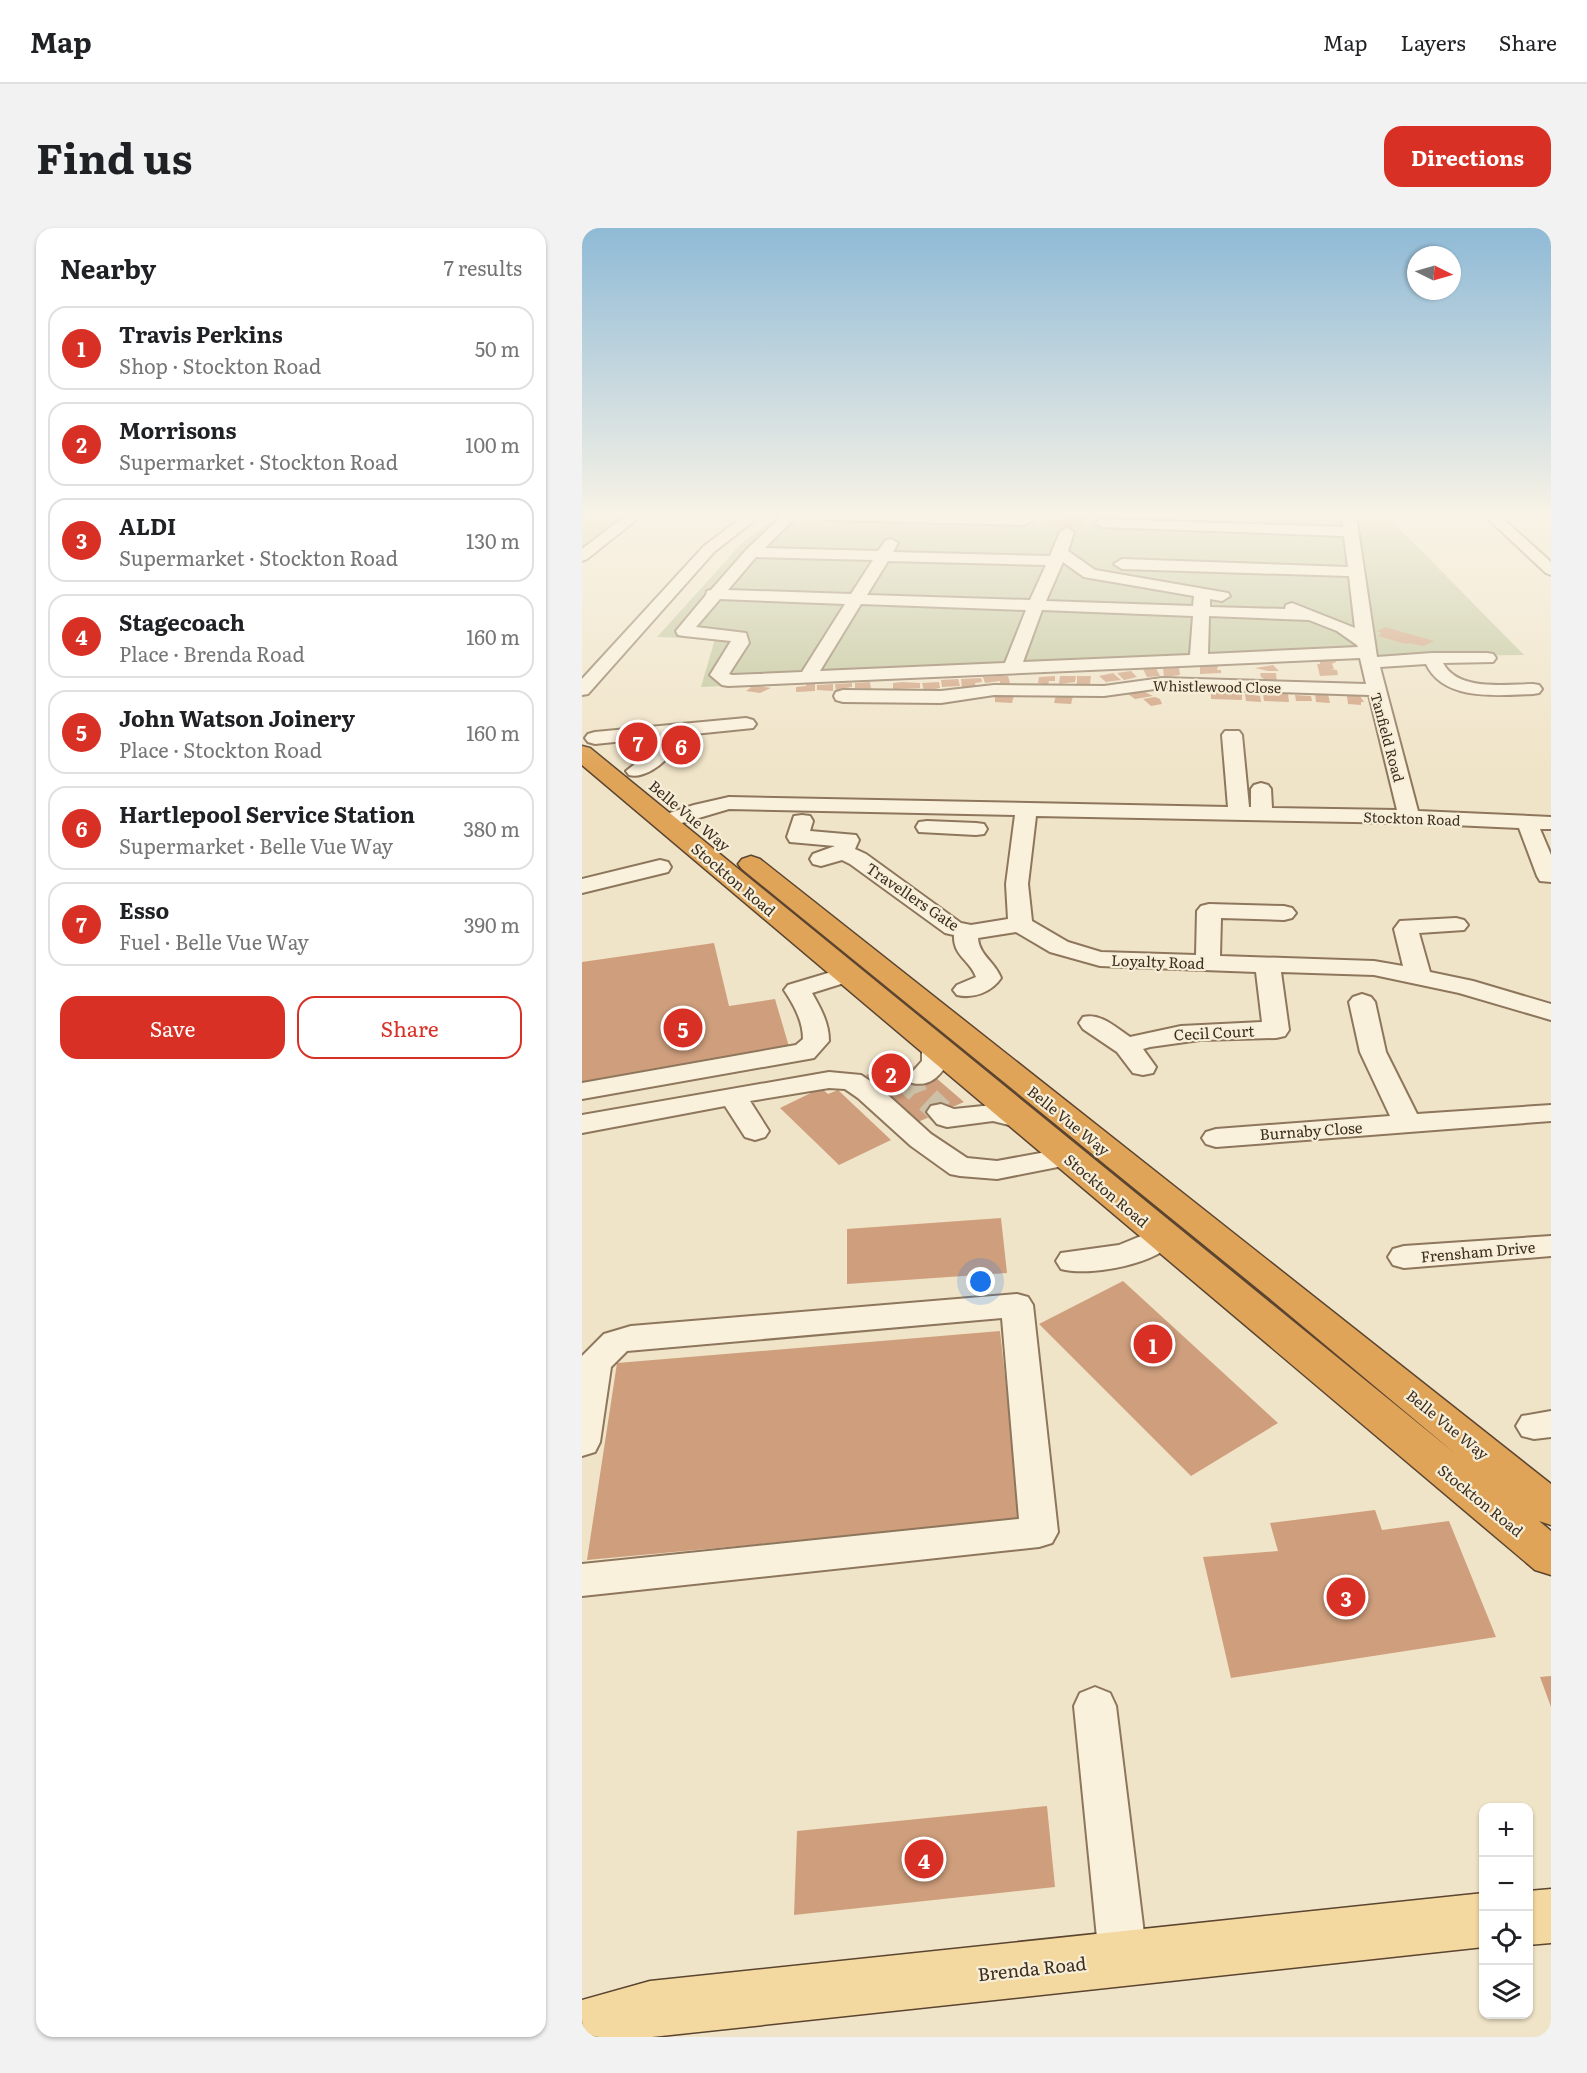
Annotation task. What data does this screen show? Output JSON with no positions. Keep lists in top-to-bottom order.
{
  "streets": {
    "highway": ["Belle Vue Way", "Stockton Road"],
    "main road": ["Brenda Road"],
    "street": [
      "Whistlewood Close",
      "Tanfield Road",
      "Travellers Gate",
      "Loyalty Road",
      "Cecil Court",
      "Burnaby Close",
      "Frensham Drive"
    ]
  },
  "crossings": [
    ["Whistlewood Close", "Tanfield Road"],
    ["Tanfield Road", "Stockton Road"],
    ["Belle Vue Way", "Stockton Road"],
    ["Travellers Gate", "Loyalty Road"],
    ["Loyalty Road", "Cecil Court"]
  ],
  "north": "right",
  "page": {
    "header": "Map",
    "nav": ["Map", "Layers", "Share"],
    "title": "Find us",
    "buttons": [
      "Directions",
      ["Save", "Share"]
    ],
    "heading": ["Nearby", "7 results"],
    "list": [
      {
        "mark": "1",
        "name": "Travis Perkins",
        "note": "Shop · Stockton Road",
        "value": "50 m"
      },
      {
        "mark": "2",
        "name": "Morrisons",
        "note": "Supermarket · Stockton Road",
        "value": "100 m"
      },
      {
        "mark": "3",
        "name": "ALDI",
        "note": "Supermarket · Stockton Road",
        "value": "130 m"
      },
      {
        "mark": "4",
        "name": "Stagecoach",
        "note": "Place · Brenda Road",
        "value": "160 m"
      },
      {
        "mark": "5",
        "name": "John Watson Joinery",
        "note": "Place · Stockton Road",
        "value": "160 m"
      },
      {
        "mark": "6",
        "name": "Hartlepool Service Station",
        "note": "Supermarket · Belle Vue Way",
        "value": "380 m"
      },
      {
        "mark": "7",
        "name": "Esso",
        "note": "Fuel · Belle Vue Way",
        "value": "390 m"
      }
    ],
    "pins": [
      "7",
      "6",
      "5",
      "2",
      "1",
      "3",
      "4"
    ],
    "map_buttons": ["+", "−"]
  }
}
